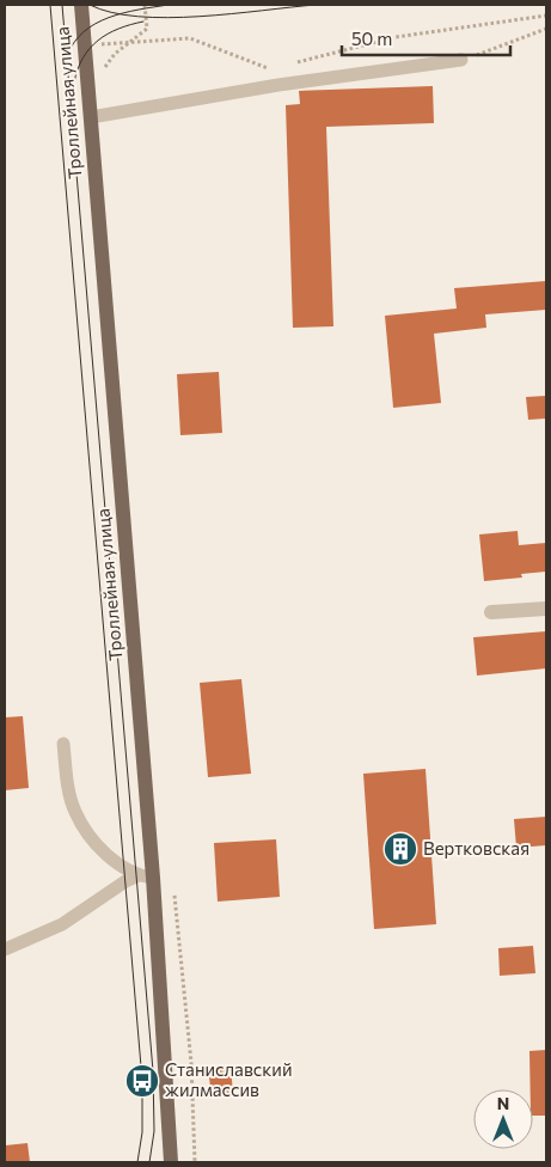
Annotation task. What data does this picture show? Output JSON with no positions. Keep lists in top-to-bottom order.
{
  "streets": {
    "main road": ["Троллейная улица"]
  },
  "places": {
    "building": ["Вертковская"],
    "bus stop": ["Станиславский жилмассив"]
  },
  "scale_bar": "50 m",
  "north": "top"
}
